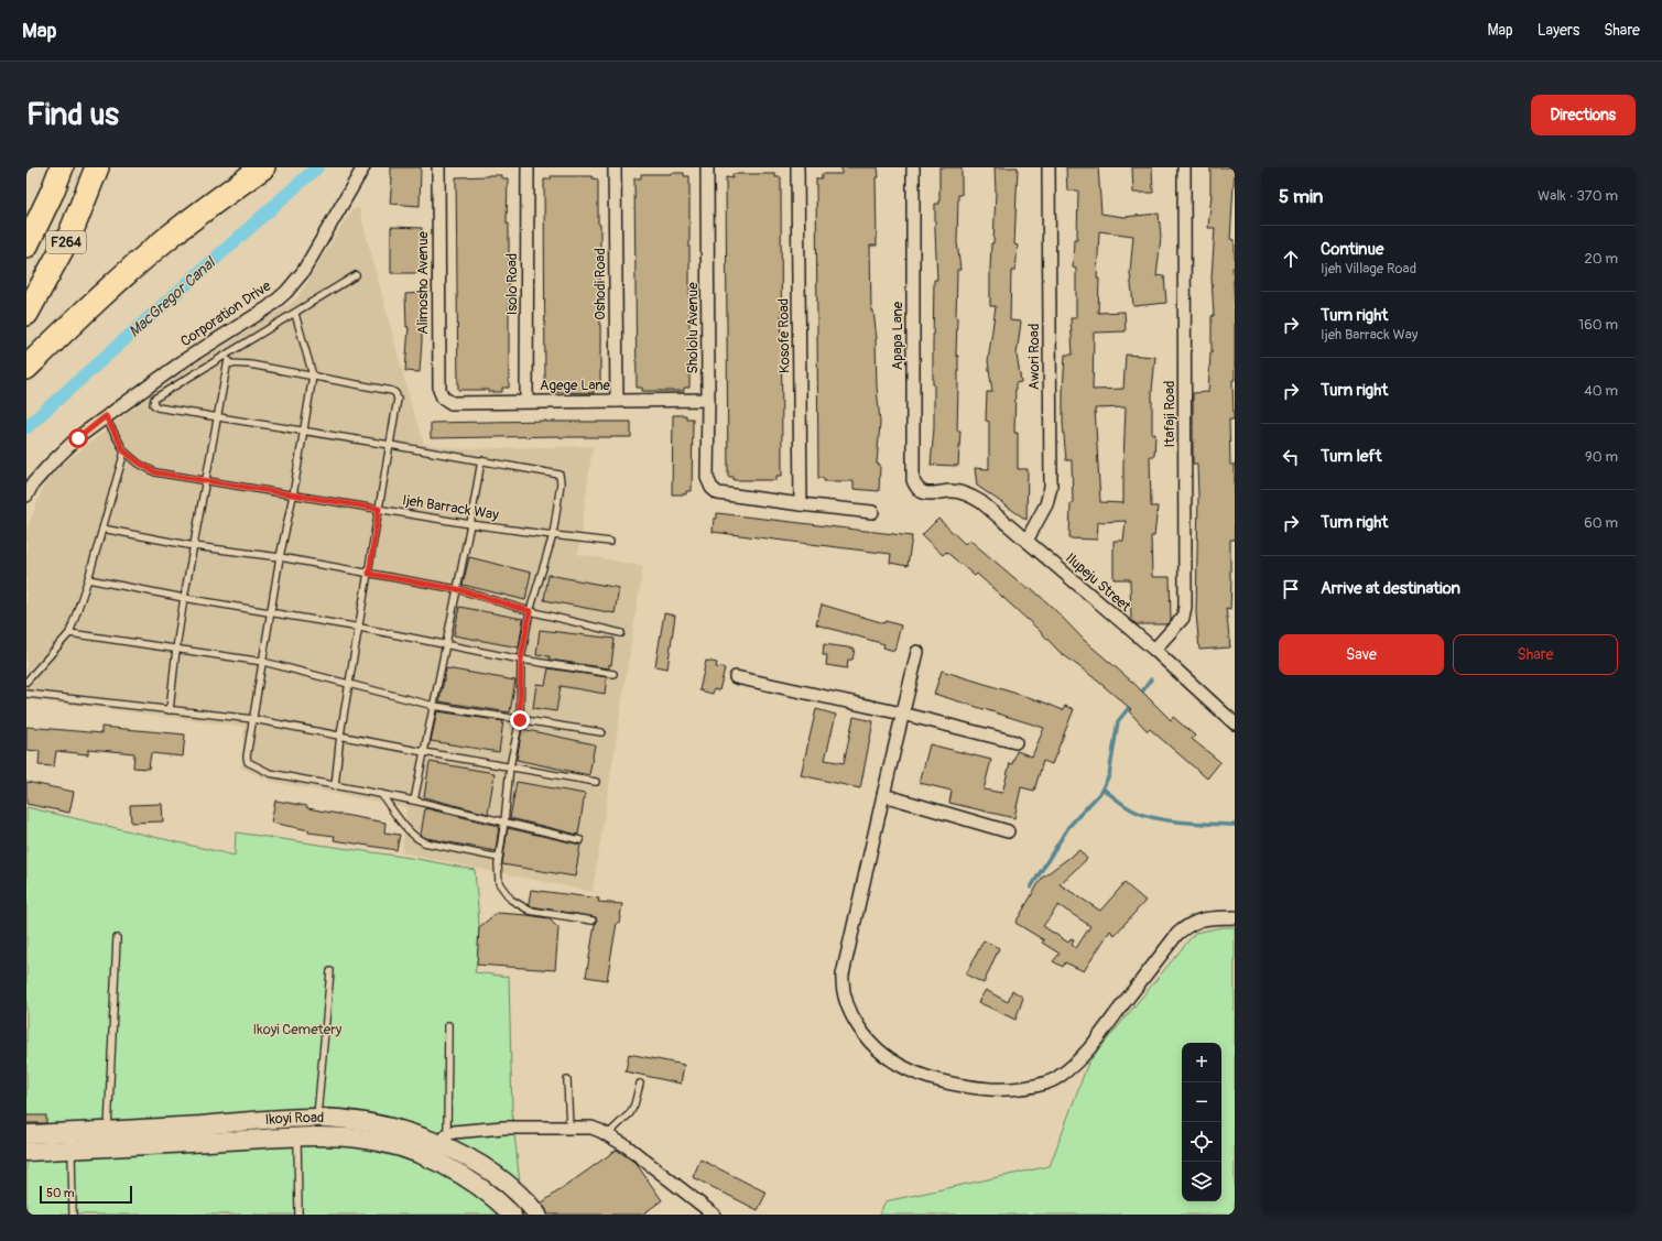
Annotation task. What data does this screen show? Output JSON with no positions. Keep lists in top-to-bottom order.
{
  "streets": {
    "highway": ["F264"],
    "main road": ["Ikoyi Road"],
    "street": [
      "Alimosho Avenue",
      "Isolo Road",
      "Oshodi Road",
      "Corporation Drive",
      "Shololu Avenue",
      "Kosofe Road",
      "Apapa Lane",
      "Awori Road",
      "Agege Lane",
      "Itafaji Road",
      "Ilupeju Street"
    ],
    "lane": ["Ijeh Barrack Way"]
  },
  "crossings": [
    ["Alimosho Avenue", "Agege Lane"],
    ["Isolo Road", "Agege Lane"],
    ["Oshodi Road", "Agege Lane"],
    ["Corporation Drive", "Ijeh Barrack Way"],
    ["Shololu Avenue", "Kosofe Road"],
    ["Shololu Avenue", "Agege Lane"],
    ["Apapa Lane", "Ilupeju Street"],
    ["Awori Road", "Ilupeju Street"],
    ["Itafaji Road", "Ilupeju Street"]
  ],
  "water": ["MacGregor Canal"],
  "parks": ["Ikoyi Cemetery"],
  "scale_bar": "50 m",
  "page": {
    "header": "Map",
    "nav": ["Map", "Layers", "Share"],
    "buttons": [
      "Directions",
      ["Save", "Share"]
    ],
    "title": "Find us",
    "heading": ["5 min", "Walk · 370 m"],
    "list": [
      ["Continue", "Ijeh Village Road", "20 m"],
      ["Turn right", "Ijeh Barrack Way", "160 m"],
      ["Turn right", "40 m"],
      ["Turn left", "90 m"],
      ["Turn right", "60 m"],
      "Arrive at destination"
    ],
    "map_buttons": ["+", "−"],
    "scale": "50 m"
  }
}
